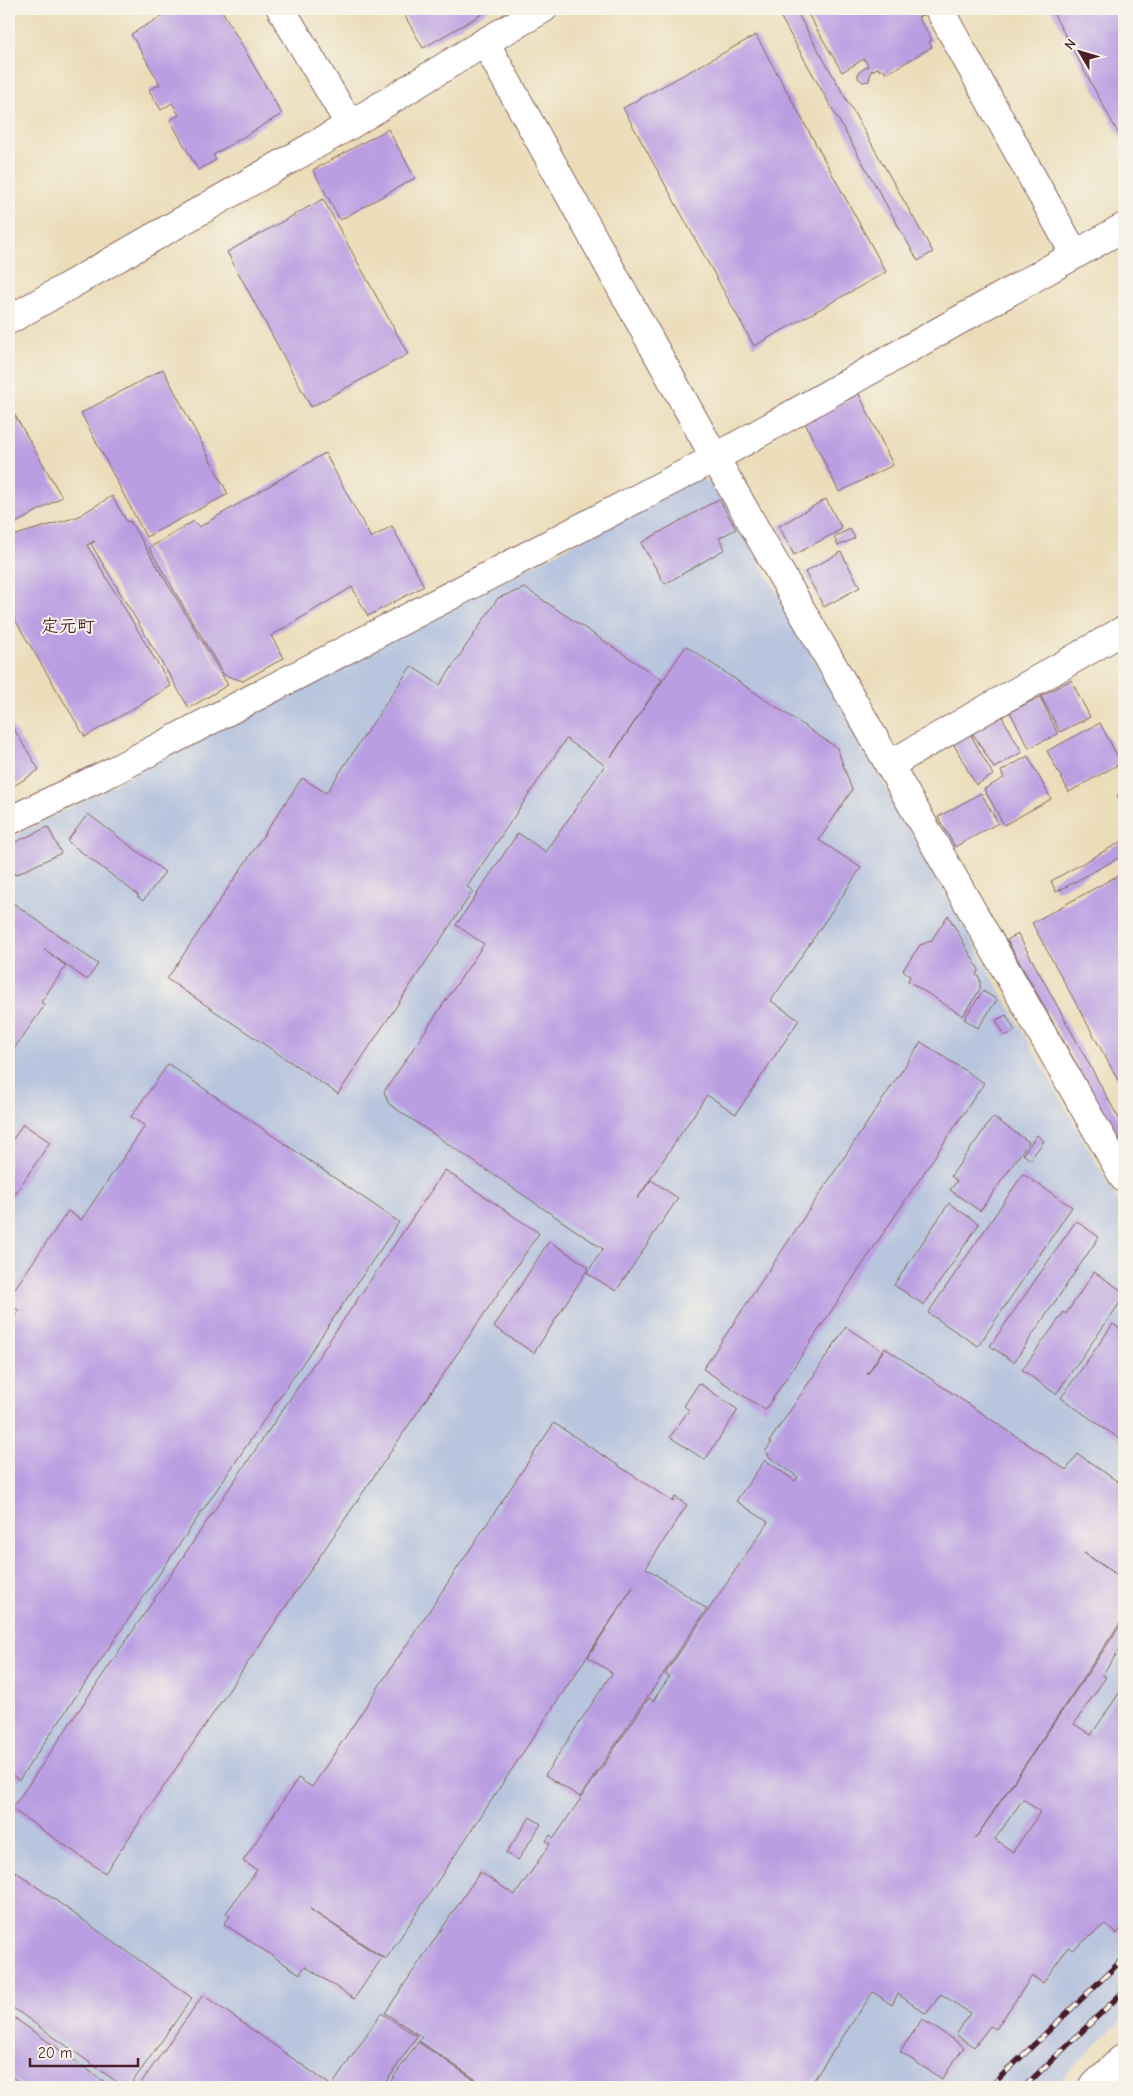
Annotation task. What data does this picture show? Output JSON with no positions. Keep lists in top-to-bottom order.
{
  "districts": ["定元町"],
  "scale_bar": "20 m",
  "north": "top left"
}
